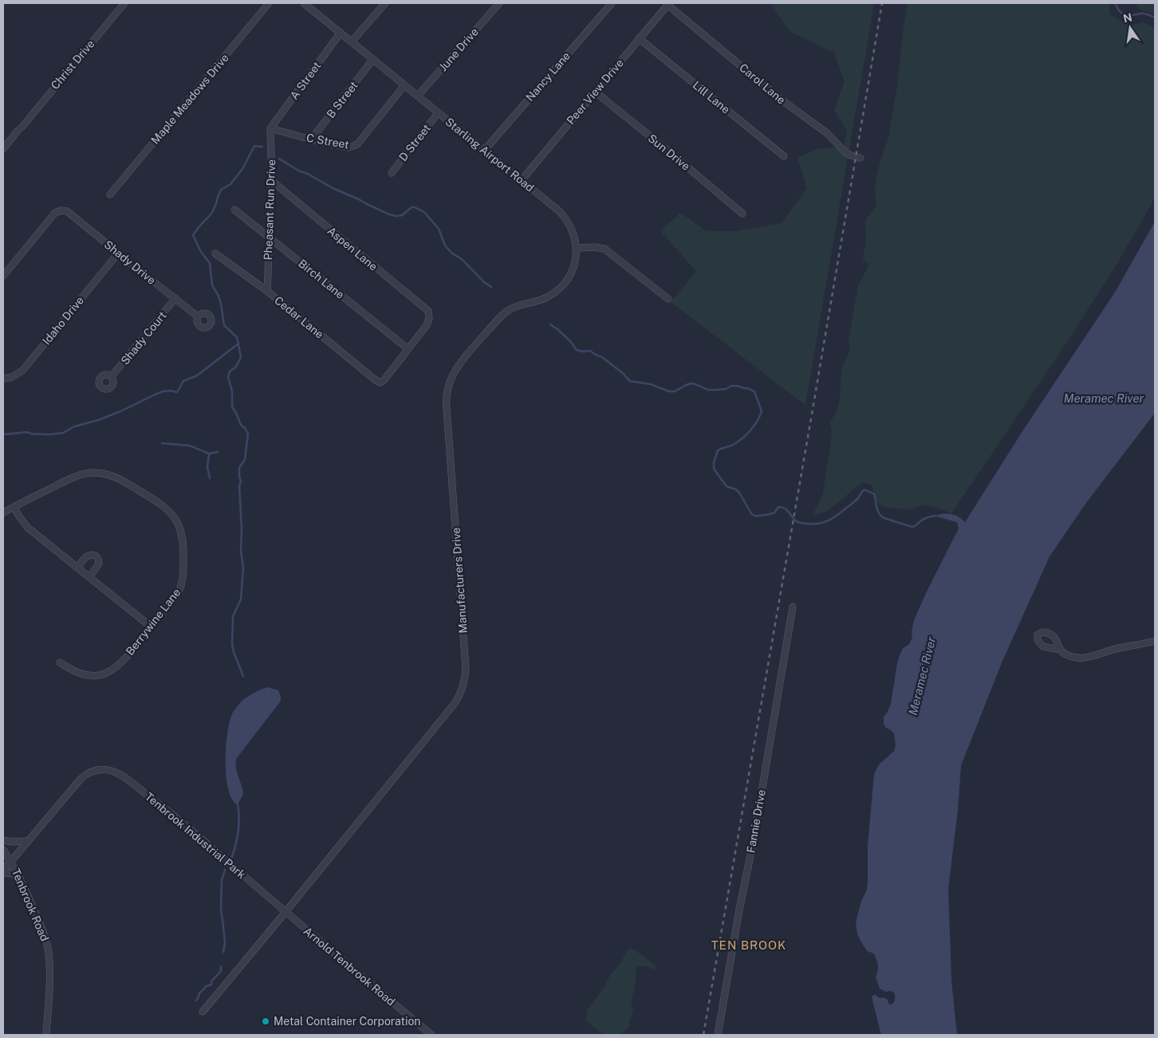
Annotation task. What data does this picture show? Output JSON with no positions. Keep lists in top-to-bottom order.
{
  "streets": {
    "street": [
      "June Drive",
      "Christ Drive",
      "Nancy Lane",
      "A Street",
      "Carol Lane",
      "Peer View Drive",
      "Lill Lane",
      "Maple Meadows Drive",
      "B Street",
      "C Street",
      "D Street",
      "Sun Drive",
      "Starling Airport Road",
      "Pheasant Run Drive",
      "Aspen Lane",
      "Shady Drive",
      "Birch Lane",
      "Cedar Lane",
      "Idaho Drive",
      "Shady Court",
      "Manufacturers Drive",
      "Berrywine Lane",
      "Fannie Drive",
      "Tenbrook Industrial Park",
      "Tenbrook Road",
      "Arnold Tenbrook Road"
    ]
  },
  "crossings": [
    ["June Drive", "Starling Airport Road"],
    ["Nancy Lane", "Starling Airport Road"],
    ["A Street", "C Street"],
    ["A Street", "Starling Airport Road"],
    ["A Street", "Pheasant Run Drive"],
    ["Carol Lane", "Peer View Drive"],
    ["Peer View Drive", "Lill Lane"],
    ["Peer View Drive", "Sun Drive"],
    ["Peer View Drive", "Starling Airport Road"],
    ["B Street", "C Street"],
    ["B Street", "Starling Airport Road"],
    ["C Street", "Starling Airport Road"],
    ["C Street", "Pheasant Run Drive"],
    ["D Street", "Starling Airport Road"],
    ["Starling Airport Road", "Manufacturers Drive"],
    ["Pheasant Run Drive", "Aspen Lane"],
    ["Pheasant Run Drive", "Birch Lane"],
    ["Pheasant Run Drive", "Cedar Lane"],
    ["Aspen Lane", "Birch Lane"],
    ["Aspen Lane", "Cedar Lane"],
    ["Shady Drive", "Idaho Drive"],
    ["Shady Drive", "Shady Court"],
    ["Birch Lane", "Cedar Lane"],
    ["Manufacturers Drive", "Tenbrook Industrial Park"],
    ["Manufacturers Drive", "Arnold Tenbrook Road"],
    ["Tenbrook Industrial Park", "Tenbrook Road"],
    ["Tenbrook Industrial Park", "Arnold Tenbrook Road"]
  ],
  "districts": ["TEN BROOK"],
  "water": ["Meramec River"],
  "places": ["Metal Container Corporation"],
  "north": "top"
}
